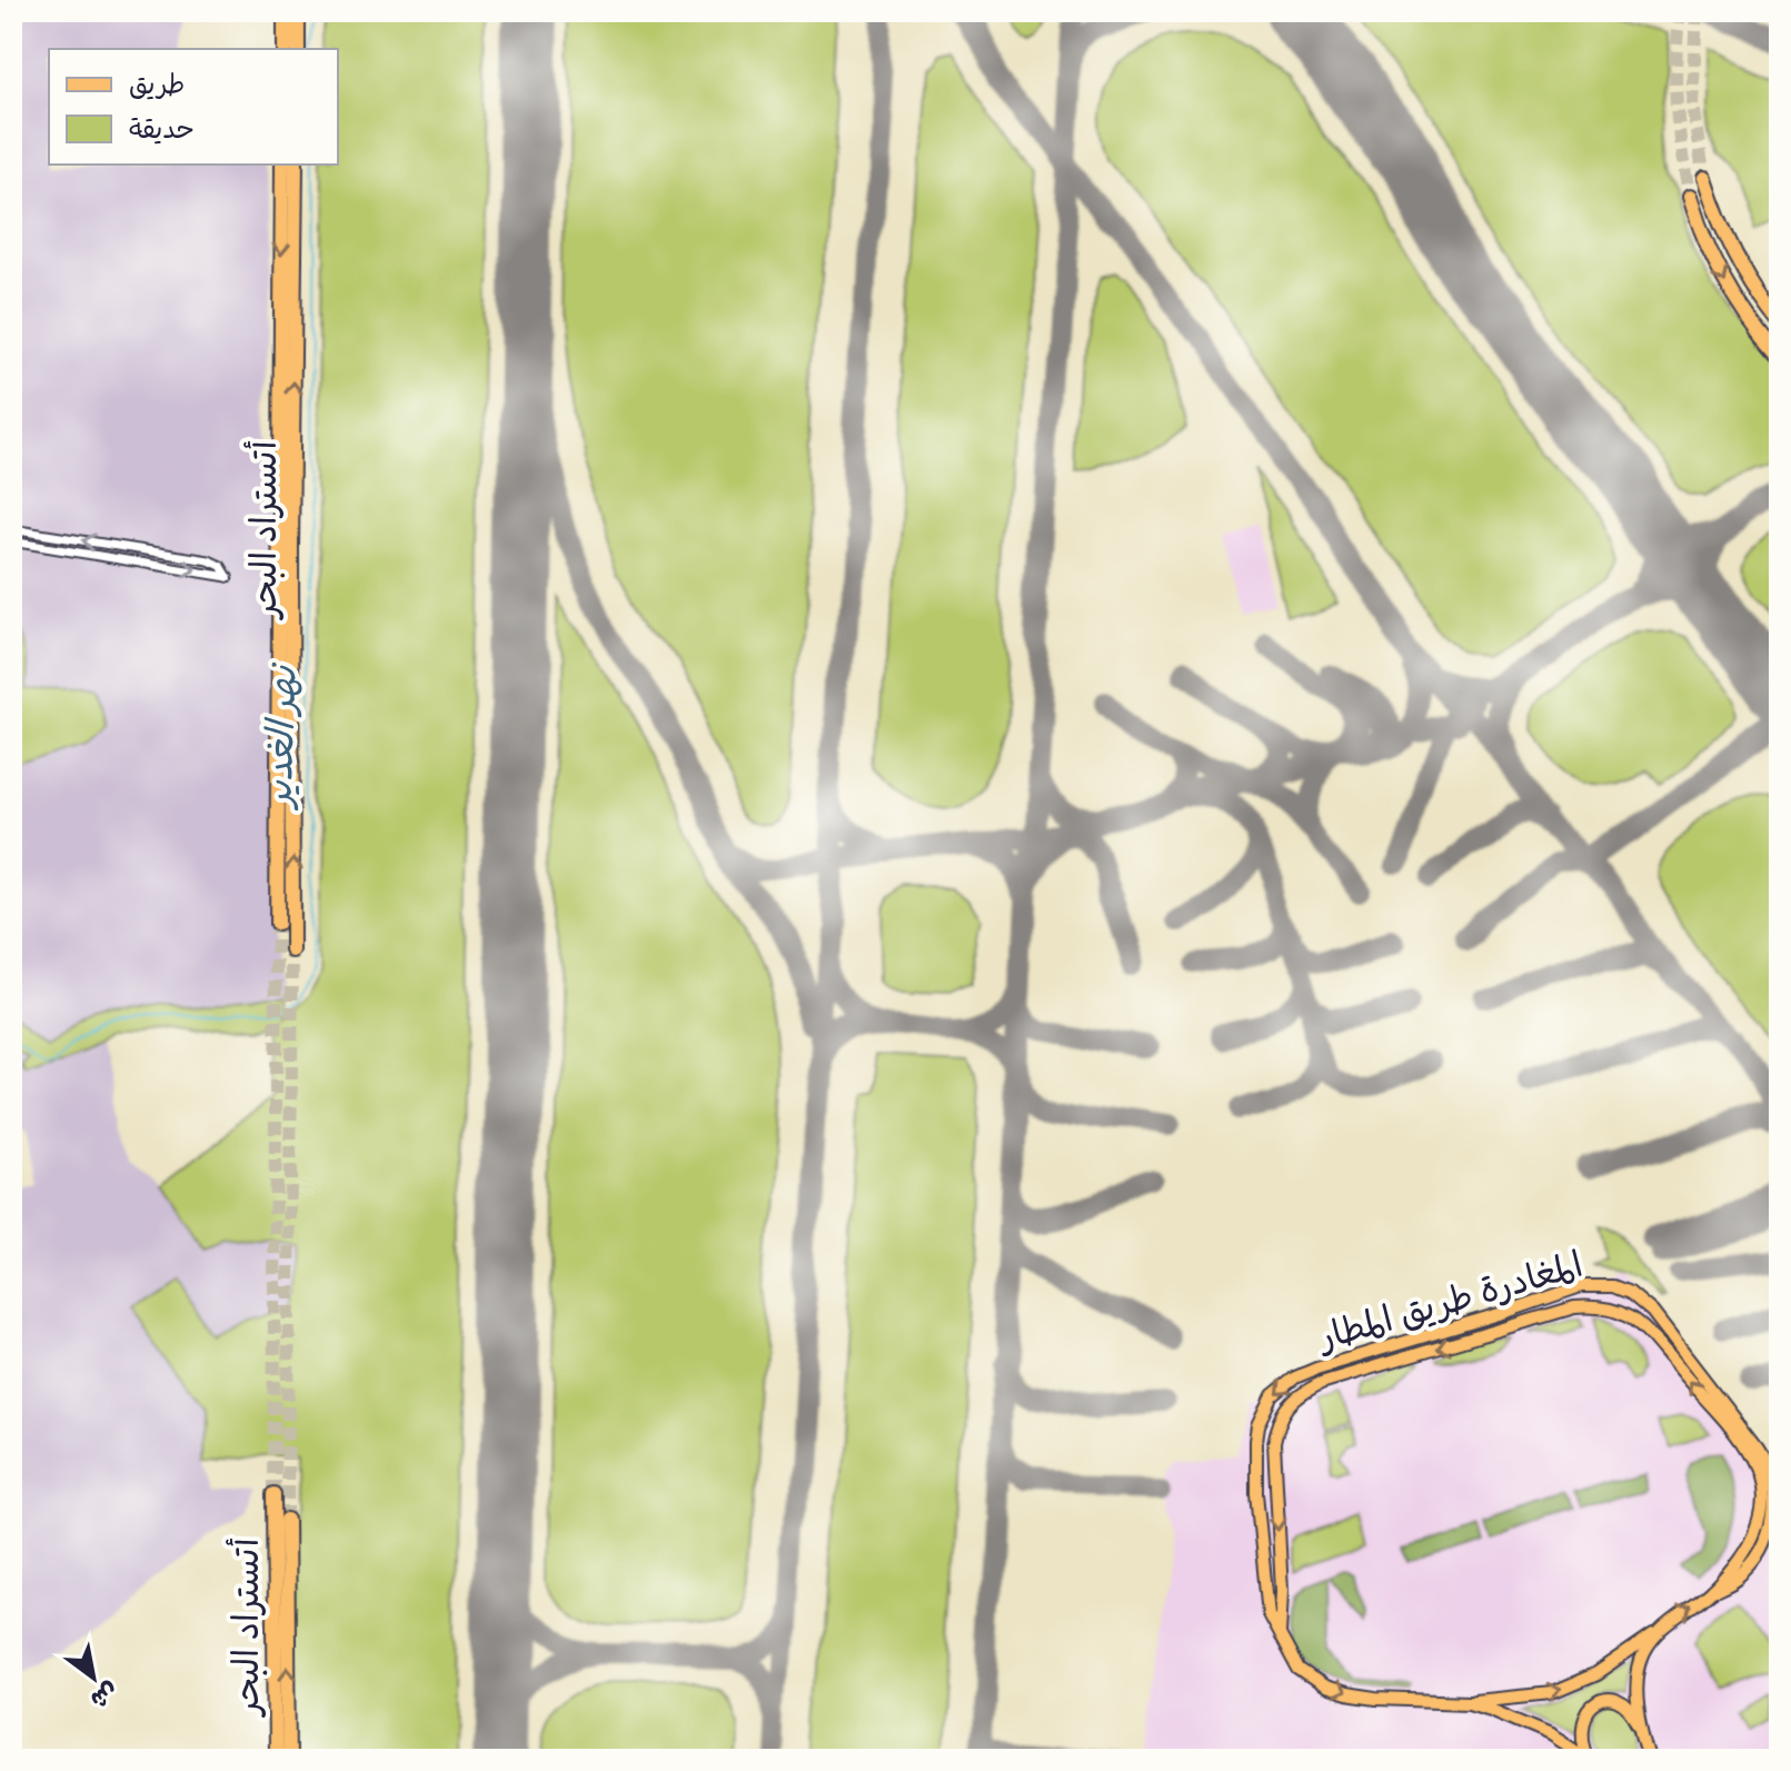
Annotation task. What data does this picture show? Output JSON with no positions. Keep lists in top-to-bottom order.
{
  "streets": {
    "highway": ["أتستراد البحر"],
    "main road": ["المغادرة طريق المطار"]
  },
  "water": ["نهر الغدير"],
  "legend": ["طريق", "حديقة"],
  "north": "bottom right"
}
